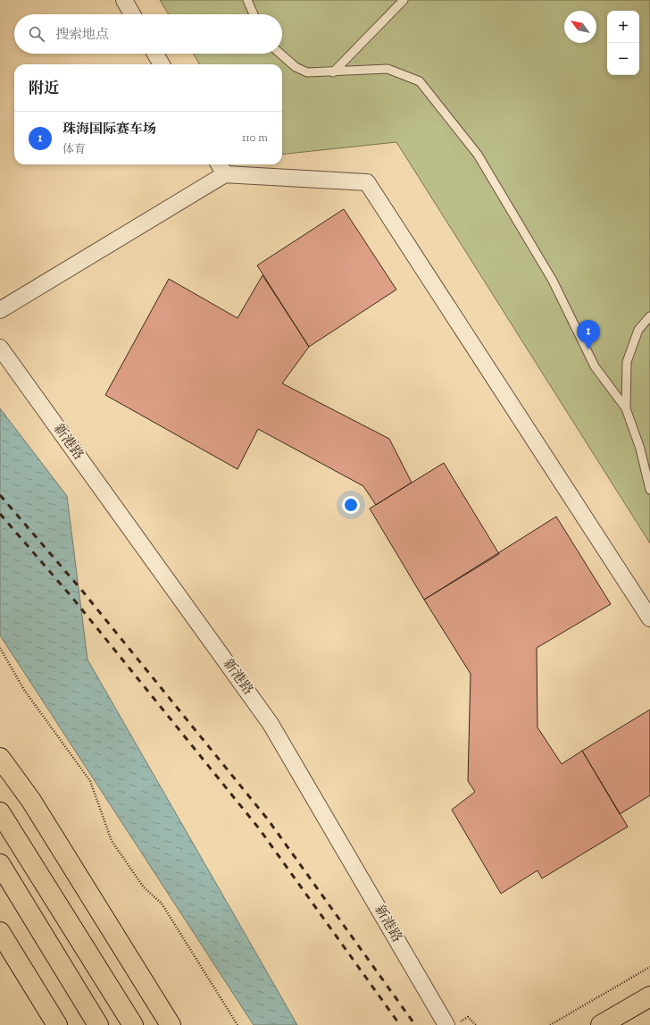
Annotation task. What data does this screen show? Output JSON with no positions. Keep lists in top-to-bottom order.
{
  "streets": {
    "street": ["新港路"]
  },
  "north": "top left",
  "page": {
    "map_buttons": ["+", "−"],
    "search": "搜索地点",
    "heading": "附近",
    "list": [
      {
        "mark": "1",
        "name": "珠海国际赛车场",
        "note": "体育",
        "value": "110 m"
      }
    ],
    "pins": "1"
  }
}
